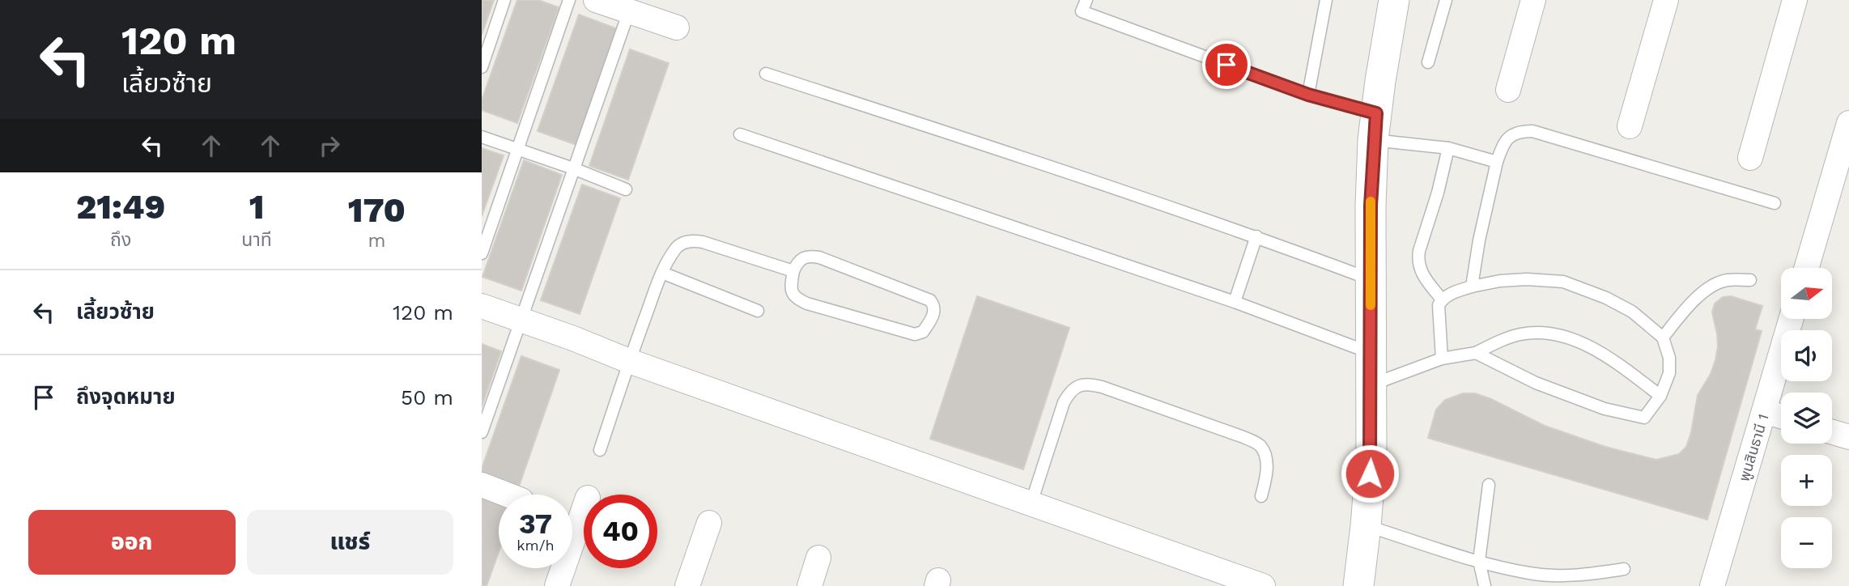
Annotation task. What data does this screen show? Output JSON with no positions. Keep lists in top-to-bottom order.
{
  "streets": {
    "street": ["พูนสินธานี 1"]
  },
  "north": "right",
  "page": {
    "turn": ["120 m", "เลี้ยวซ้าย"],
    "eta": [
      "21:49",
      "ถึง",
      "1",
      "นาที",
      "170",
      "m"
    ],
    "map_buttons": ["+", "−"],
    "list": [
      {
        "name": "เลี้ยวซ้าย",
        "value": "120 m"
      },
      {
        "name": "ถึงจุดหมาย",
        "value": "50 m"
      }
    ],
    "speed": "37 km/h",
    "limit": "40",
    "buttons": ["ออก", "แชร์"]
  }
}
